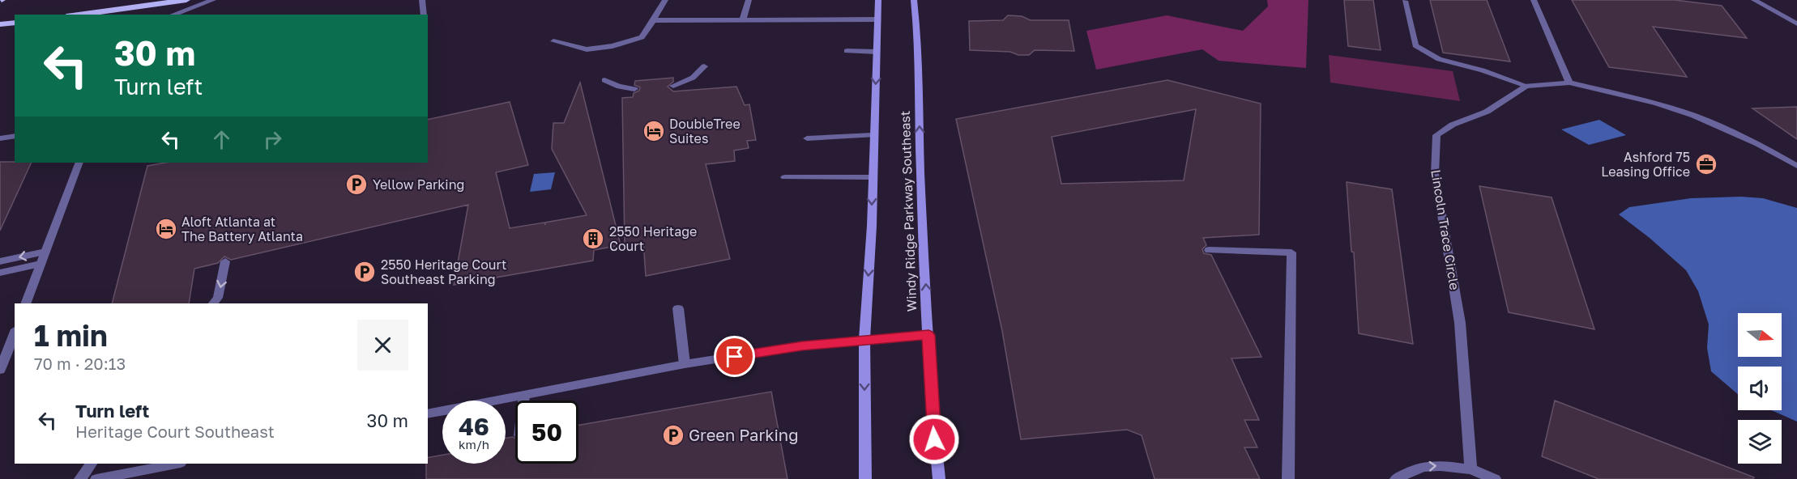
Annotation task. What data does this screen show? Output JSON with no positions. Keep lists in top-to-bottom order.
{
  "streets": {
    "main road": ["Windy Ridge Parkway Southeast"],
    "street": ["Lincoln Trace Circle"]
  },
  "places": {
    "hotel": ["DoubleTree Suites", "Aloft Atlanta at The Battery Atlanta"],
    "office": ["Ashford 75 Leasing Office"],
    "parking": ["Yellow Parking", "2550 Heritage Court Southeast Parking", "Green Parking"],
    "building": ["2550 Heritage Court"]
  },
  "north": "right",
  "page": {
    "turn": ["30 m", "Turn left"],
    "heading": ["1 min", "70 m · 20:13"],
    "list": [
      {
        "name": "Turn left",
        "note": "Heritage Court Southeast",
        "value": "30 m"
      }
    ],
    "speed": "46 km/h",
    "limit": "50"
  }
}
